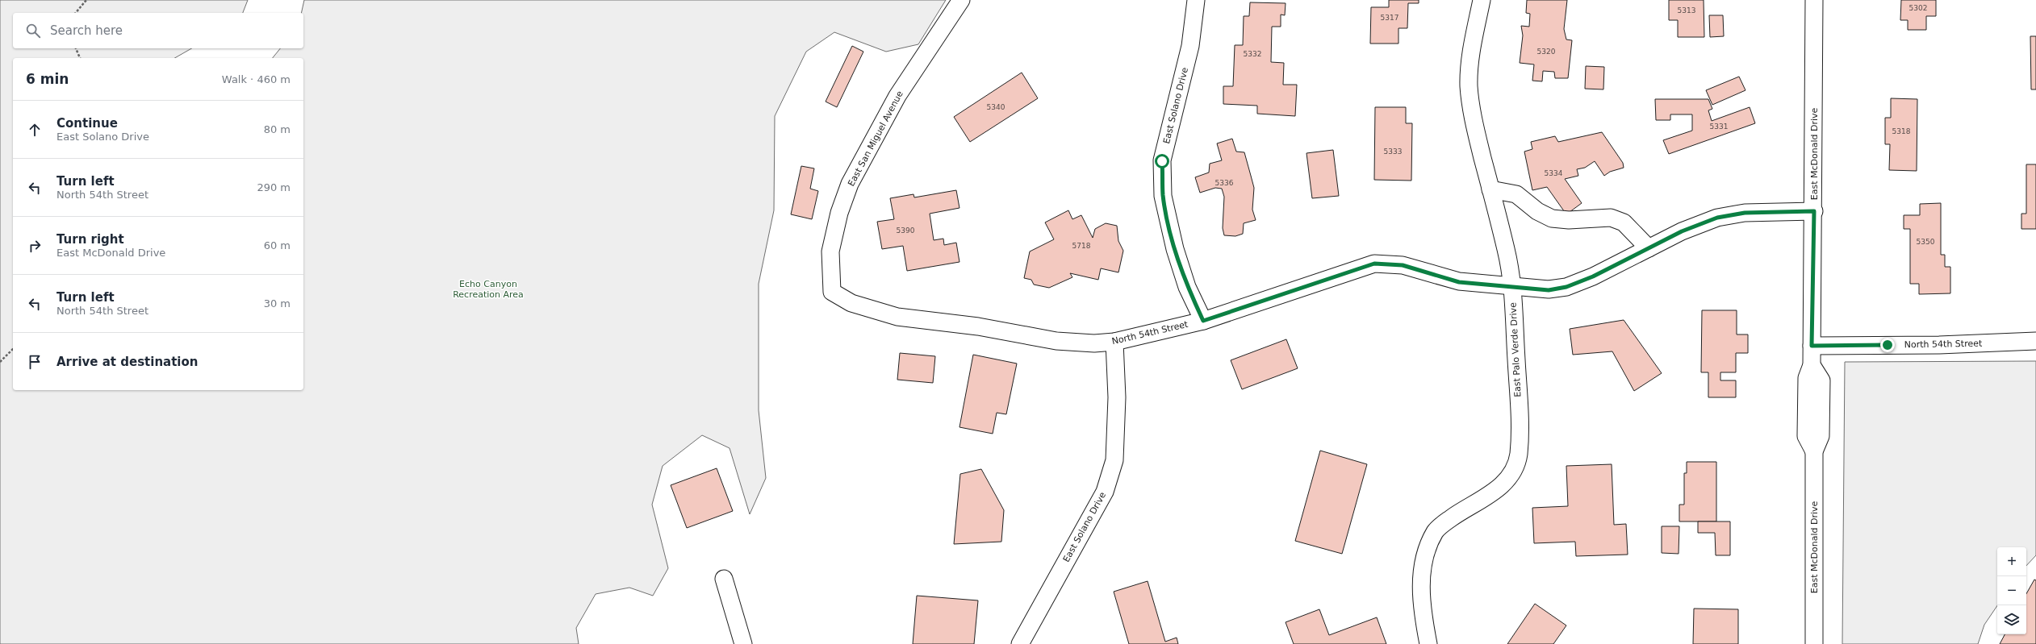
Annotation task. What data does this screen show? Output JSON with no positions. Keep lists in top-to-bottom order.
{
  "streets": {
    "street": [
      "East Solano Drive",
      "East San Miguel Avenue",
      "East McDonald Drive",
      "North 54th Street",
      "East Palo Verde Drive"
    ]
  },
  "crossings": [
    ["East Solano Drive", "North 54th Street"],
    ["East San Miguel Avenue", "North 54th Street"],
    ["East McDonald Drive", "North 54th Street"],
    ["North 54th Street", "East Palo Verde Drive"]
  ],
  "parks": ["Echo Canyon Recreation Area"],
  "house_numbers": [
    "5302",
    "5313",
    "5317",
    "5320",
    "5332",
    "5340",
    "5331",
    "5318",
    "5333",
    "5334",
    "5336",
    "5390",
    "5350",
    "5718"
  ],
  "page": {
    "search": "Search here",
    "heading": ["6 min", "Walk · 460 m"],
    "list": [
      ["Continue", "East Solano Drive", "80 m"],
      ["Turn left", "North 54th Street", "290 m"],
      ["Turn right", "East McDonald Drive", "60 m"],
      ["Turn left", "North 54th Street", "30 m"],
      "Arrive at destination"
    ],
    "map_buttons": ["+", "−"]
  }
}
